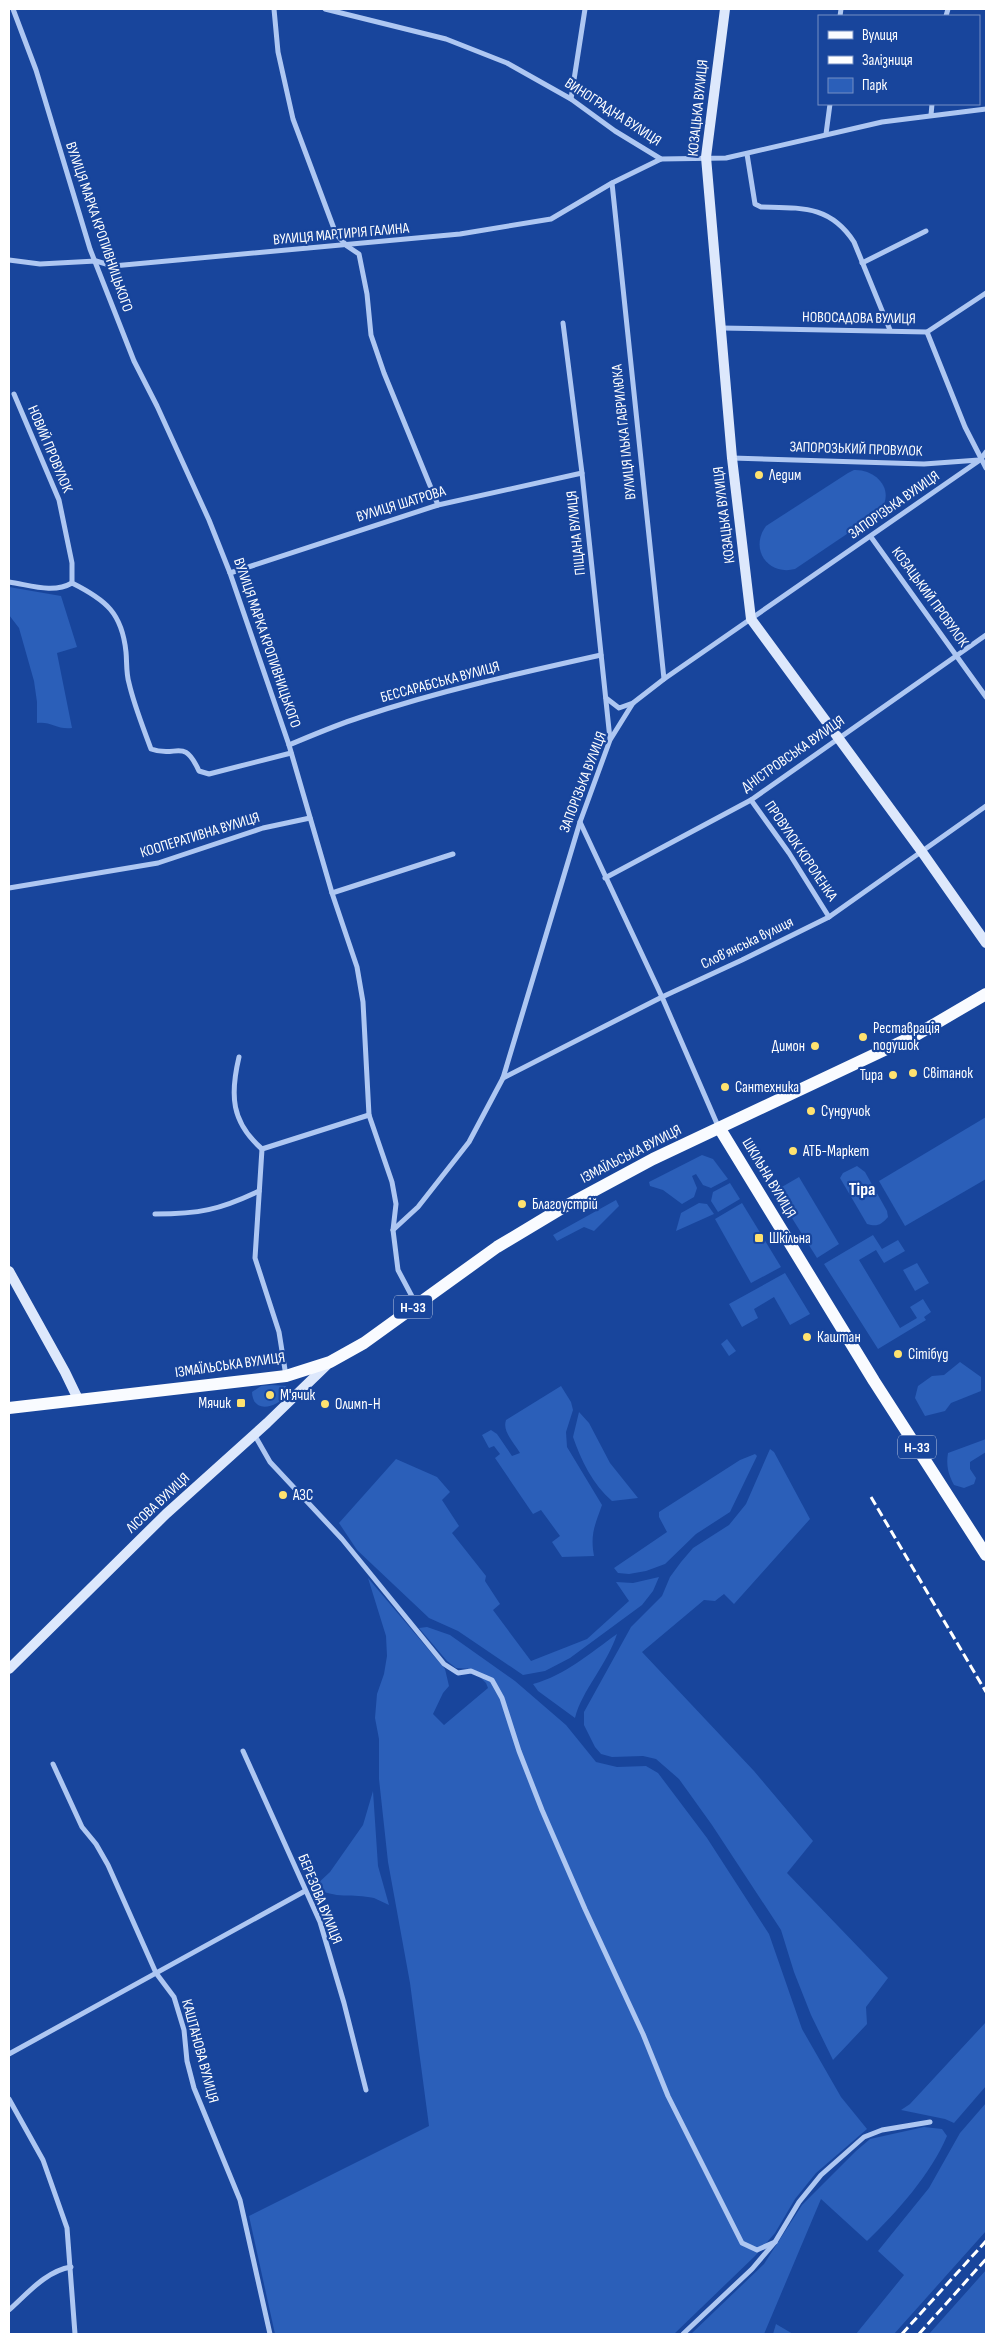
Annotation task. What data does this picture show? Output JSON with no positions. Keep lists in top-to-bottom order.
{
  "streets": {
    "main road": ["ІЗМАЇЛЬСЬКА ВУЛИЦЯ", "ШКІЛЬНА ВУЛИЦЯ", "Н-33"],
    "street": [
      "КОЗАЦЬКА ВУЛИЦЯ",
      "ВИНОГРАДНА ВУЛИЦЯ",
      "ВУЛИЦЯ МАРКА КРОПИВНИЦЬКОГО",
      "ВУЛИЦЯ МАРТИРІЯ ГАЛИНА",
      "НОВОСАДОВА ВУЛИЦЯ",
      "ВУЛИЦЯ ІЛЬКА ГАВРИЛЮКА",
      "НОВИЙ ПРОВУЛОК",
      "ЗАПОРОЗЬКИЙ ПРОВУЛОК",
      "ВУЛИЦЯ ШАТРОВА",
      "ЗАПОРІЗЬКА ВУЛИЦЯ",
      "ПІЩАНА ВУЛИЦЯ",
      "КОЗАЦЬКИЙ ПРОВУЛОК",
      "БЕССАРАБСЬКА ВУЛИЦЯ",
      "ДНІСТРОВСЬКА ВУЛИЦЯ",
      "КООПЕРАТИВНА ВУЛИЦЯ",
      "ПРОВУЛОК КОРОЛЕНКА",
      "Словʼянська вулиця",
      "ЛІСОВА ВУЛИЦЯ",
      "БЕРЕЗОВА ВУЛИЦЯ",
      "КАШТАНОВА ВУЛИЦЯ"
    ]
  },
  "crossings": [
    ["КОЗАЦЬКА ВУЛИЦЯ", "ВИНОГРАДНА ВУЛИЦЯ"],
    ["КОЗАЦЬКА ВУЛИЦЯ", "НОВОСАДОВА ВУЛИЦЯ"],
    ["КОЗАЦЬКА ВУЛИЦЯ", "ЗАПОРОЗЬКИЙ ПРОВУЛОК"],
    ["КОЗАЦЬКА ВУЛИЦЯ", "ЗАПОРІЗЬКА ВУЛИЦЯ"],
    ["КОЗАЦЬКА ВУЛИЦЯ", "ДНІСТРОВСЬКА ВУЛИЦЯ"],
    ["КОЗАЦЬКА ВУЛИЦЯ", "Словʼянська вулиця"],
    ["ВИНОГРАДНА ВУЛИЦЯ", "ВУЛИЦЯ МАРТИРІЯ ГАЛИНА"],
    ["ВУЛИЦЯ МАРКА КРОПИВНИЦЬКОГО", "ВУЛИЦЯ МАРТИРІЯ ГАЛИНА"],
    ["ВУЛИЦЯ МАРКА КРОПИВНИЦЬКОГО", "ВУЛИЦЯ ШАТРОВА"],
    ["ВУЛИЦЯ МАРКА КРОПИВНИЦЬКОГО", "ЗАПОРІЗЬКА ВУЛИЦЯ"],
    ["ВУЛИЦЯ МАРКА КРОПИВНИЦЬКОГО", "БЕССАРАБСЬКА ВУЛИЦЯ"],
    ["ВУЛИЦЯ МАРКА КРОПИВНИЦЬКОГО", "КООПЕРАТИВНА ВУЛИЦЯ"],
    ["ВУЛИЦЯ МАРКА КРОПИВНИЦЬКОГО", "ІЗМАЇЛЬСЬКА ВУЛИЦЯ"],
    ["ВУЛИЦЯ МАРТИРІЯ ГАЛИНА", "ВУЛИЦЯ ІЛЬКА ГАВРИЛЮКА"],
    ["ВУЛИЦЯ ІЛЬКА ГАВРИЛЮКА", "ЗАПОРІЗЬКА ВУЛИЦЯ"],
    ["ЗАПОРОЗЬКИЙ ПРОВУЛОК", "ЗАПОРІЗЬКА ВУЛИЦЯ"],
    ["ВУЛИЦЯ ШАТРОВА", "ПІЩАНА ВУЛИЦЯ"],
    ["ЗАПОРІЗЬКА ВУЛИЦЯ", "ПІЩАНА ВУЛИЦЯ"],
    ["ЗАПОРІЗЬКА ВУЛИЦЯ", "КОЗАЦЬКИЙ ПРОВУЛОК"],
    ["ЗАПОРІЗЬКА ВУЛИЦЯ", "Словʼянська вулиця"],
    ["ЗАПОРІЗЬКА ВУЛИЦЯ", "ШКІЛЬНА ВУЛИЦЯ"],
    ["ПІЩАНА ВУЛИЦЯ", "БЕССАРАБСЬКА ВУЛИЦЯ"],
    ["КОЗАЦЬКИЙ ПРОВУЛОК", "ДНІСТРОВСЬКА ВУЛИЦЯ"],
    ["ДНІСТРОВСЬКА ВУЛИЦЯ", "ПРОВУЛОК КОРОЛЕНКА"],
    ["ДНІСТРОВСЬКА ВУЛИЦЯ", "ШКІЛЬНА ВУЛИЦЯ"],
    ["ПРОВУЛОК КОРОЛЕНКА", "Словʼянська вулиця"],
    ["Словʼянська вулиця", "ШКІЛЬНА ВУЛИЦЯ"],
    ["ІЗМАЇЛЬСЬКА ВУЛИЦЯ", "ШКІЛЬНА ВУЛИЦЯ"],
    ["ІЗМАЇЛЬСЬКА ВУЛИЦЯ", "ЛІСОВА ВУЛИЦЯ"]
  ],
  "districts": ["Тіра"],
  "places": {
    "other": [
      "Ледим",
      "Реставрація подушок",
      "Димон",
      "Світанок",
      "Тира",
      "Сантехника",
      "Сундучок",
      "АТБ-Маркет",
      "Благоустрій",
      "Каштан",
      "Сітібуд",
      "М'ячик",
      "Олимп-Н",
      "АЗС"
    ],
    "transit": ["Шкільна", "Мячик"]
  },
  "legend": ["Вулиця", "Залізниця", "Парк"]
}
